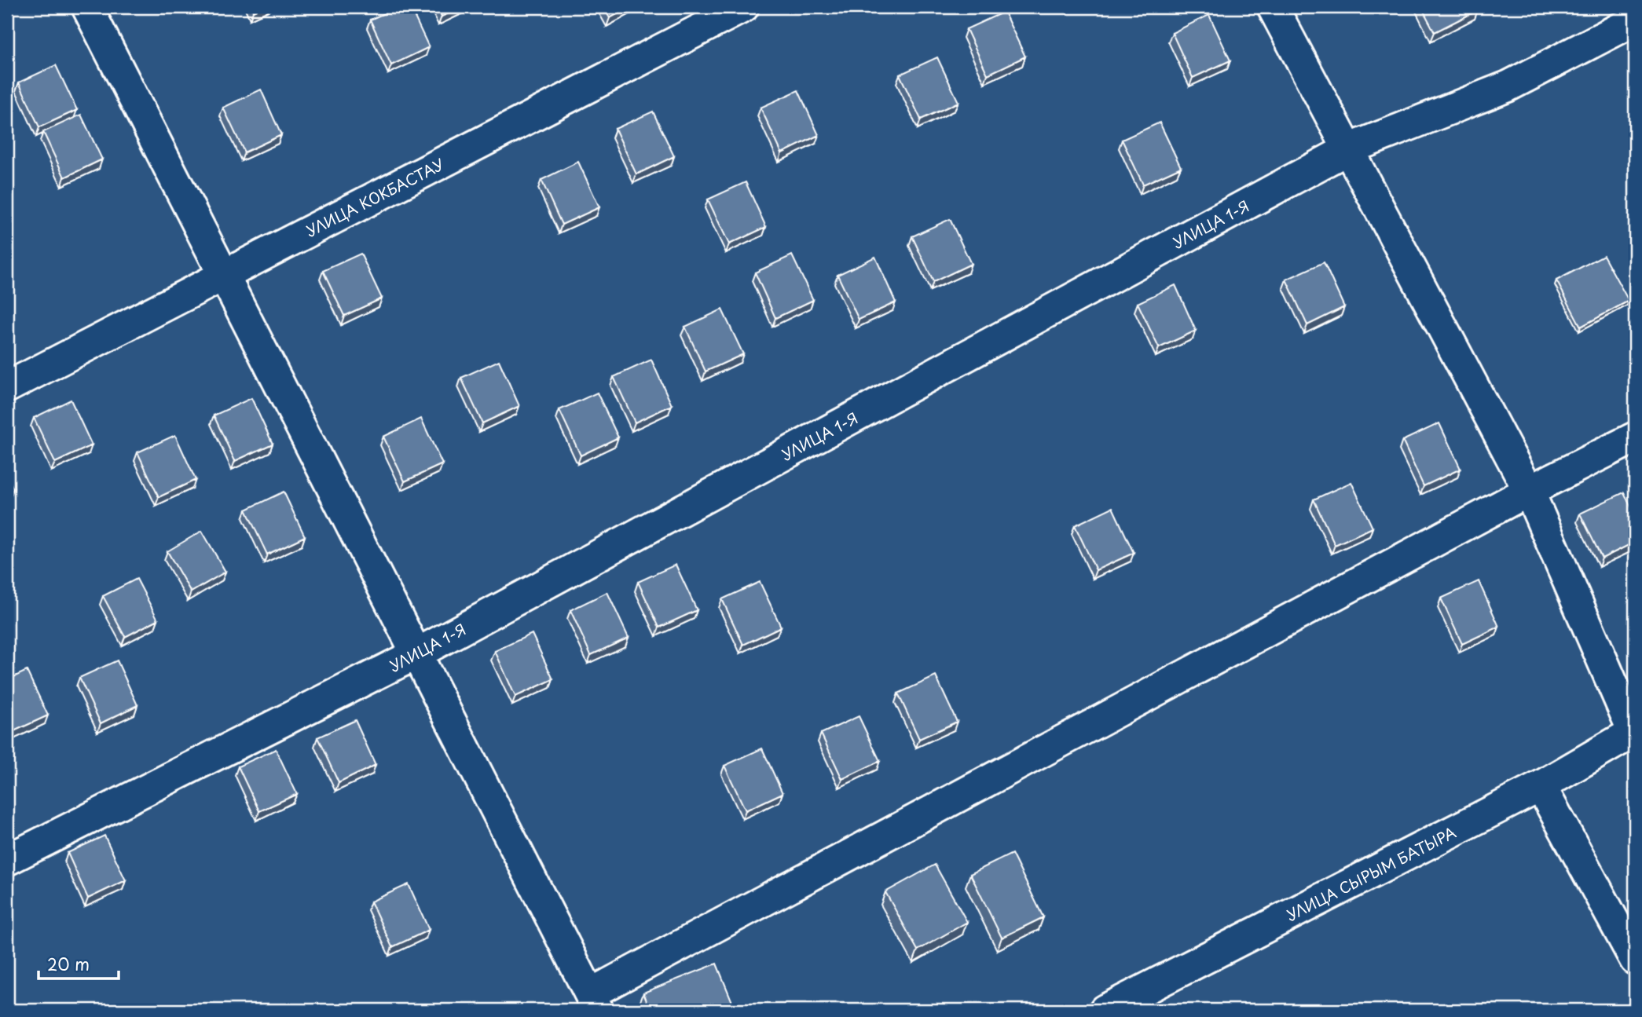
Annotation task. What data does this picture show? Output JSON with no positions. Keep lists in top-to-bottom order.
{
  "streets": {
    "street": ["УЛИЦА КОКБАСТАУ", "УЛИЦА 1-Я", "УЛИЦА СЫРЫМ БАТЫРА"]
  },
  "scale_bar": "20 m"
}
